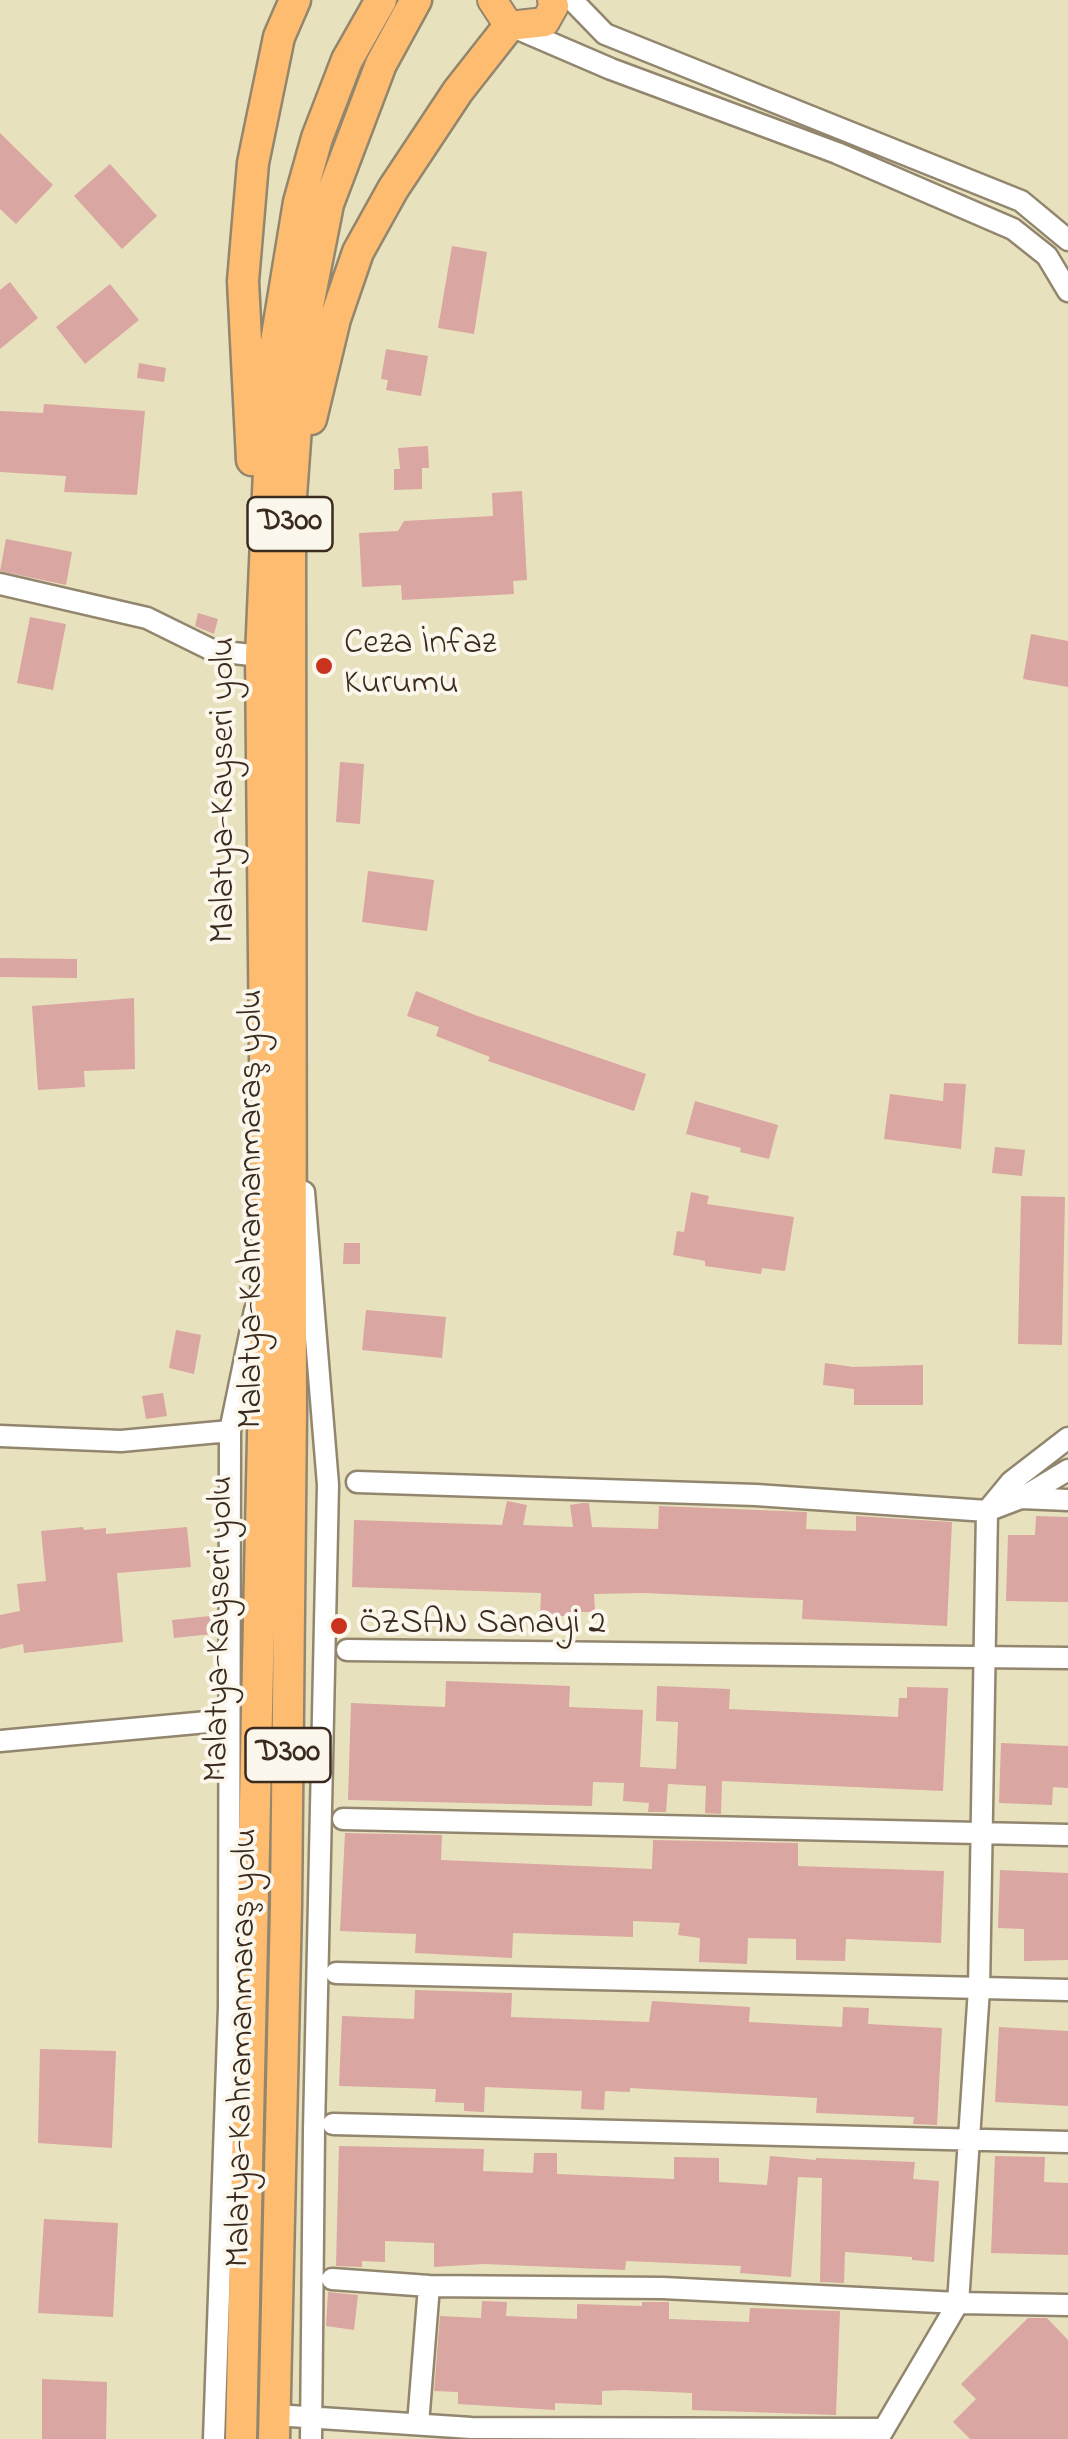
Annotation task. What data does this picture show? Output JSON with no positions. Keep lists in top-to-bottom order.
{
  "streets": {
    "highway": ["D300", "Malatya-Kayseri yolu", "Malatya-Kahramanmaraş yolu"]
  },
  "places": ["Ceza İnfaz Kurumu", "ÖZSAN Sanayi 2"]
}
